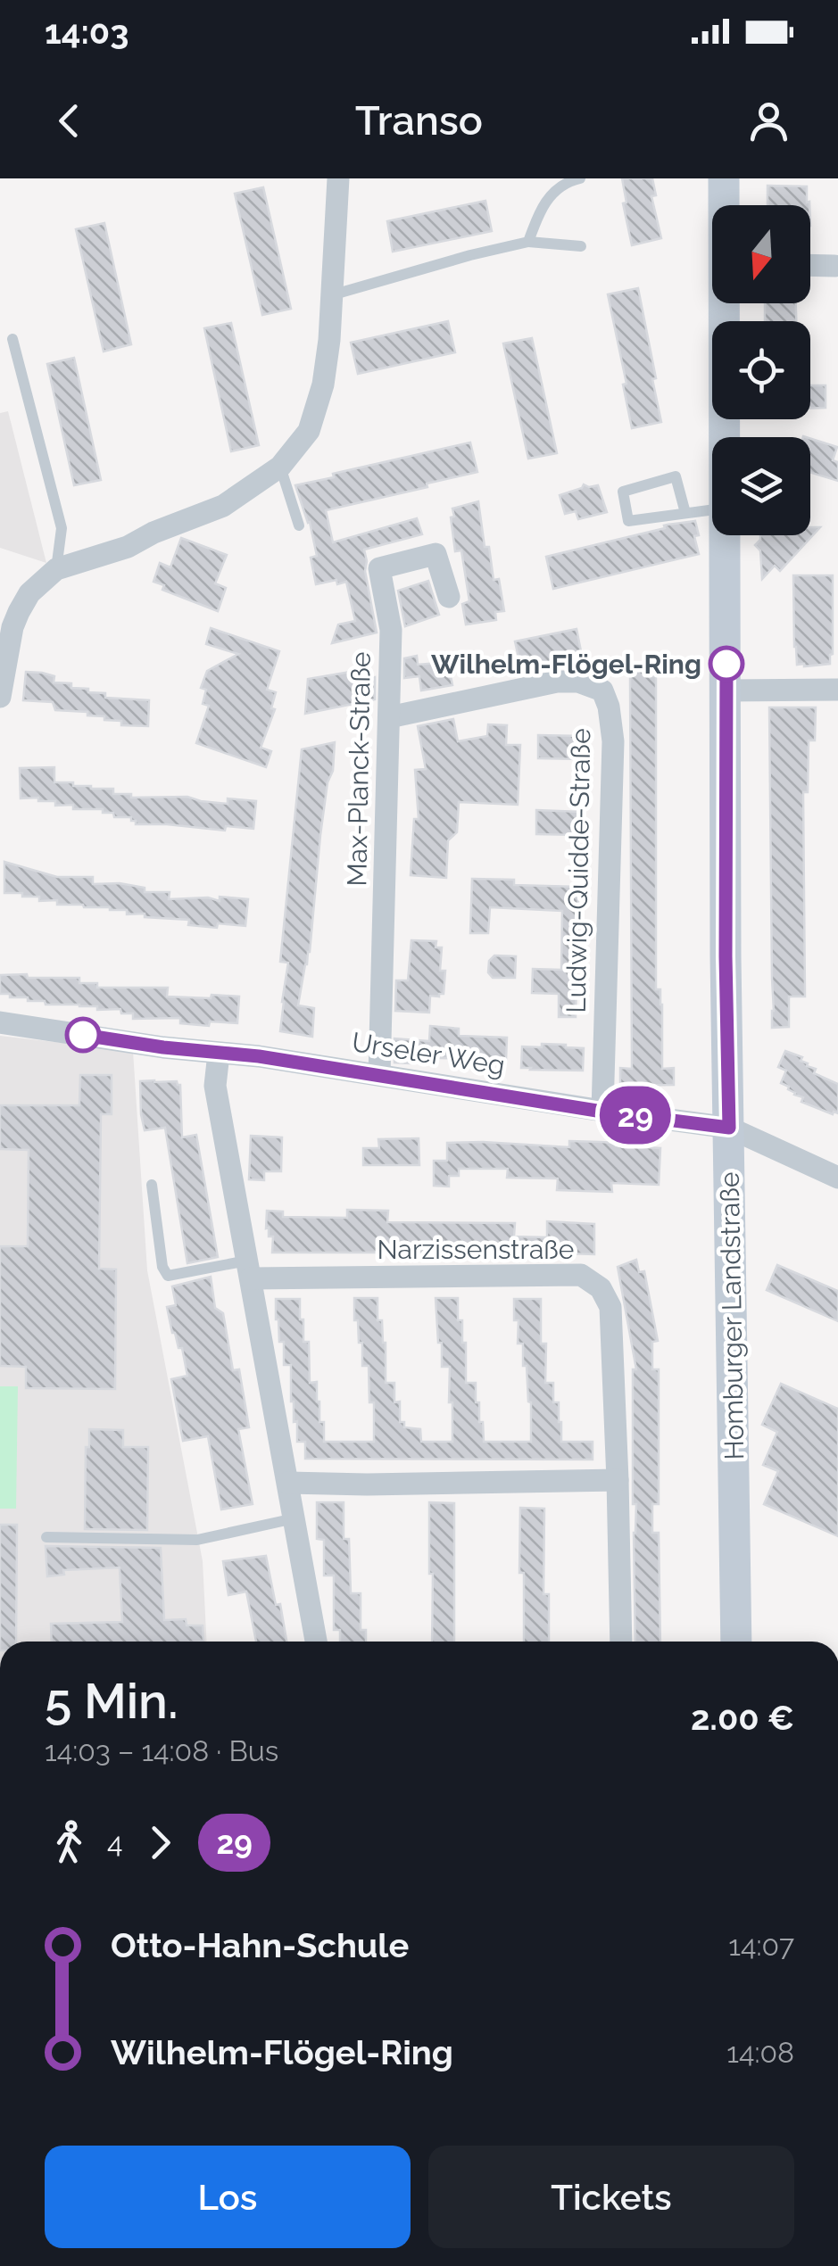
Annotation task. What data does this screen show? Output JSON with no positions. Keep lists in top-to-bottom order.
{
  "streets": {
    "street": [
      "Max-Planck-Straße",
      "Ludwig-Quidde-Straße",
      "Urseler Weg",
      "Narzissenstraße",
      "Homburger Landstraße"
    ]
  },
  "crossings": [
    ["Max-Planck-Straße", "Ludwig-Quidde-Straße"],
    ["Max-Planck-Straße", "Urseler Weg"],
    ["Ludwig-Quidde-Straße", "Urseler Weg"],
    ["Urseler Weg", "Homburger Landstraße"]
  ],
  "places": ["Wilhelm-Flögel-Ring"],
  "lines": ["bus line 29"],
  "north": "bottom",
  "page": {
    "status": "14:03",
    "header": "Transo",
    "on_map": "29",
    "heading": ["5 Min.", "14:03 – 14:08 · Bus", "2.00 €"],
    "legs": ["4", "29"],
    "list": [
      {
        "name": "Otto-Hahn-Schule",
        "value": "14:07"
      },
      {
        "name": "Wilhelm-Flögel-Ring",
        "value": "14:08"
      }
    ],
    "buttons": ["Los", "Tickets"]
  }
}
